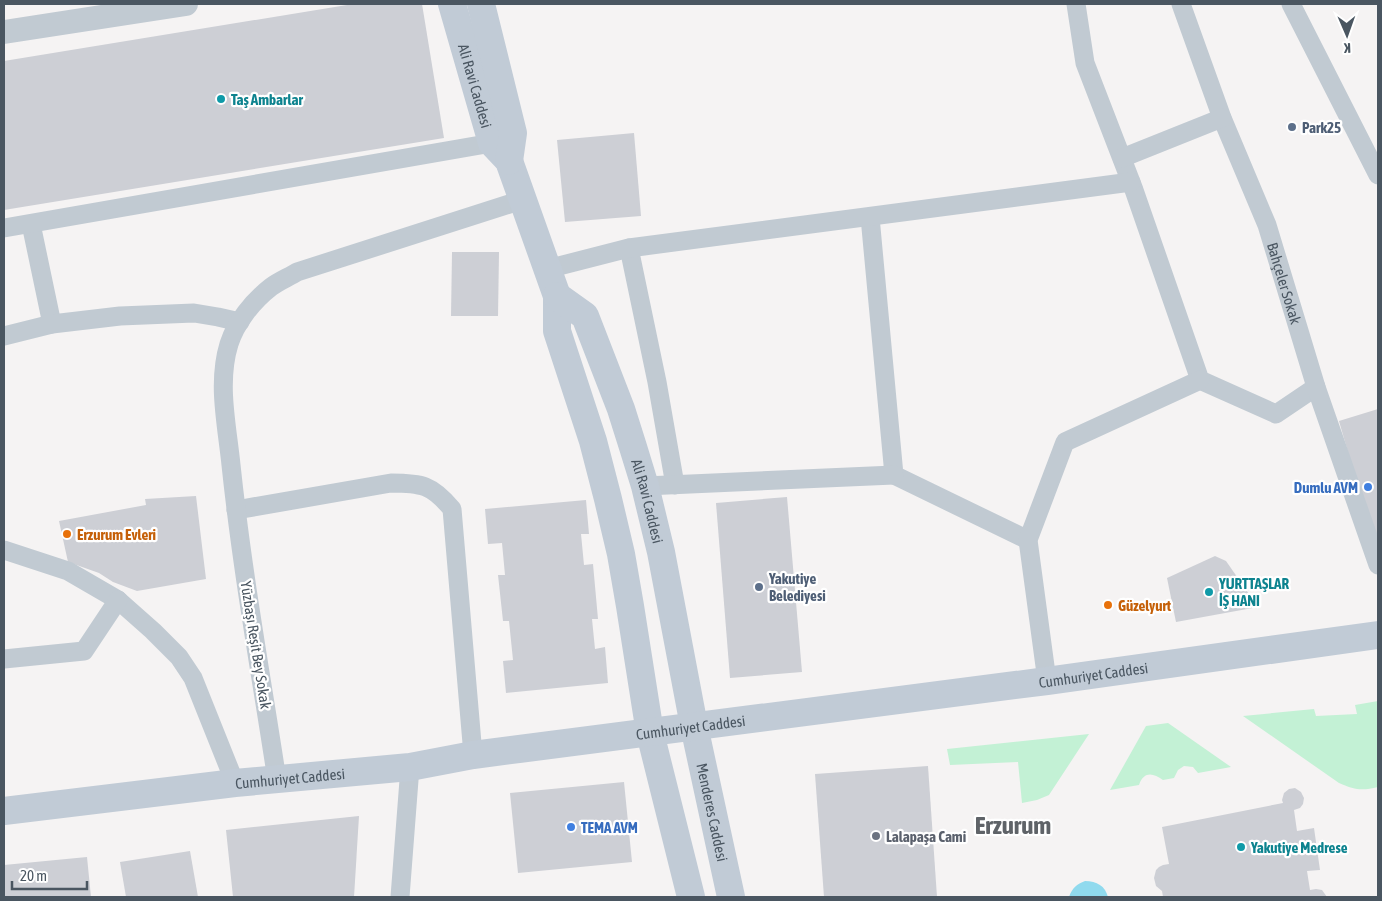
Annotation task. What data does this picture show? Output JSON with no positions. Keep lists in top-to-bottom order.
{
  "streets": {
    "main road": ["Ali Ravi Caddesi", "Cumhuriyet Caddesi", "Menderes Caddesi"],
    "street": ["Bahçeler Sokak", "Yüzbaşı Reşit Bey Sokak"]
  },
  "crossings": [
    ["Ali Ravi Caddesi", "Yüzbaşı Reşit Bey Sokak"],
    ["Ali Ravi Caddesi", "Cumhuriyet Caddesi"],
    ["Ali Ravi Caddesi", "Menderes Caddesi"],
    ["Yüzbaşı Reşit Bey Sokak", "Cumhuriyet Caddesi"],
    ["Cumhuriyet Caddesi", "Menderes Caddesi"]
  ],
  "districts": ["Erzurum"],
  "places": [
    "Taş Ambarlar",
    "Park25",
    "Dumlu AVM",
    "Erzurum Evleri",
    "Yakutiye Belediyesi",
    "YURTTAŞLAR İŞ HANI",
    "Güzelyurt",
    "TEMA AVM",
    "Lalapaşa Cami",
    "Yakutiye Medrese"
  ],
  "scale_bar": "20 m",
  "north": "bottom"
}
